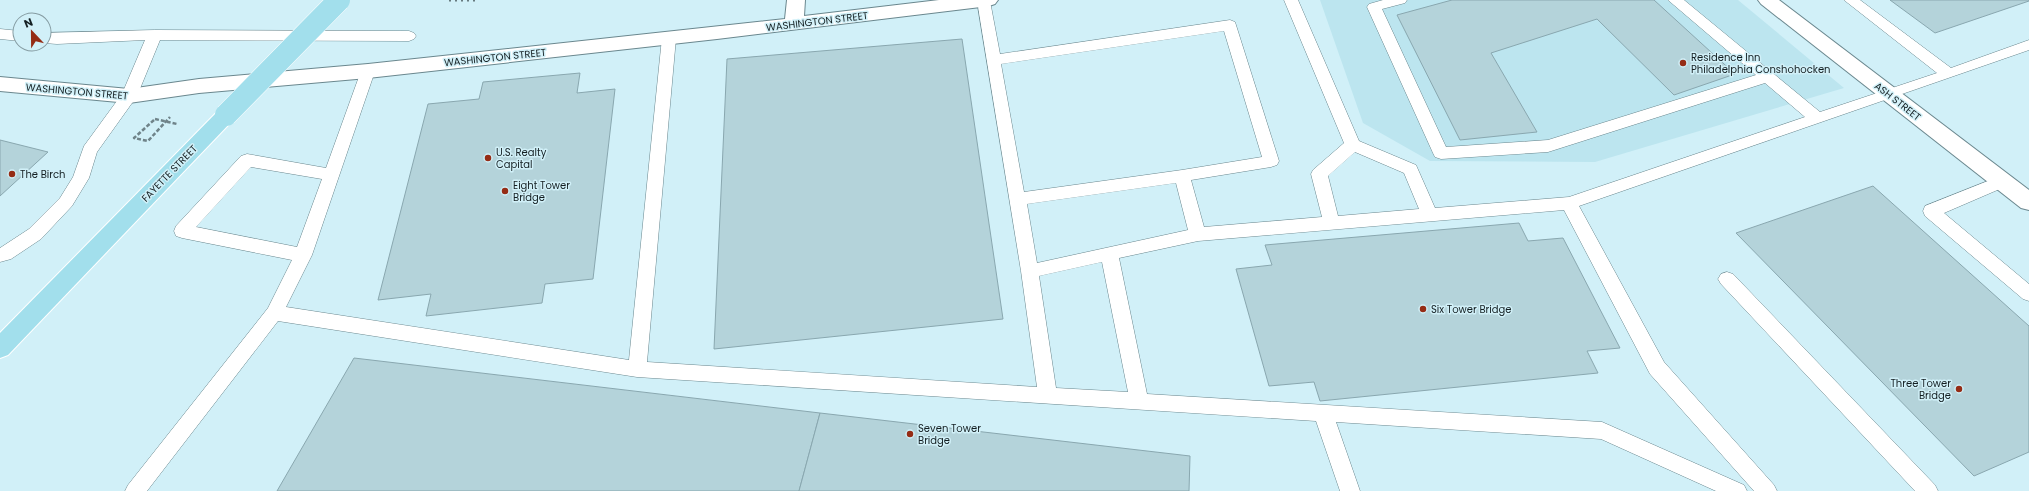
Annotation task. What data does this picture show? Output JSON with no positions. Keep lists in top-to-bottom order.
{
  "streets": {
    "main road": ["FAYETTE STREET"],
    "street": ["WASHINGTON STREET", "ASH STREET"]
  },
  "places": [
    "Residence Inn Philadelphia Conshohocken",
    "U.S. Realty Capital",
    "The Birch",
    "Eight Tower Bridge",
    "Six Tower Bridge",
    "Three Tower Bridge",
    "Seven Tower Bridge"
  ],
  "north": "top"
}
